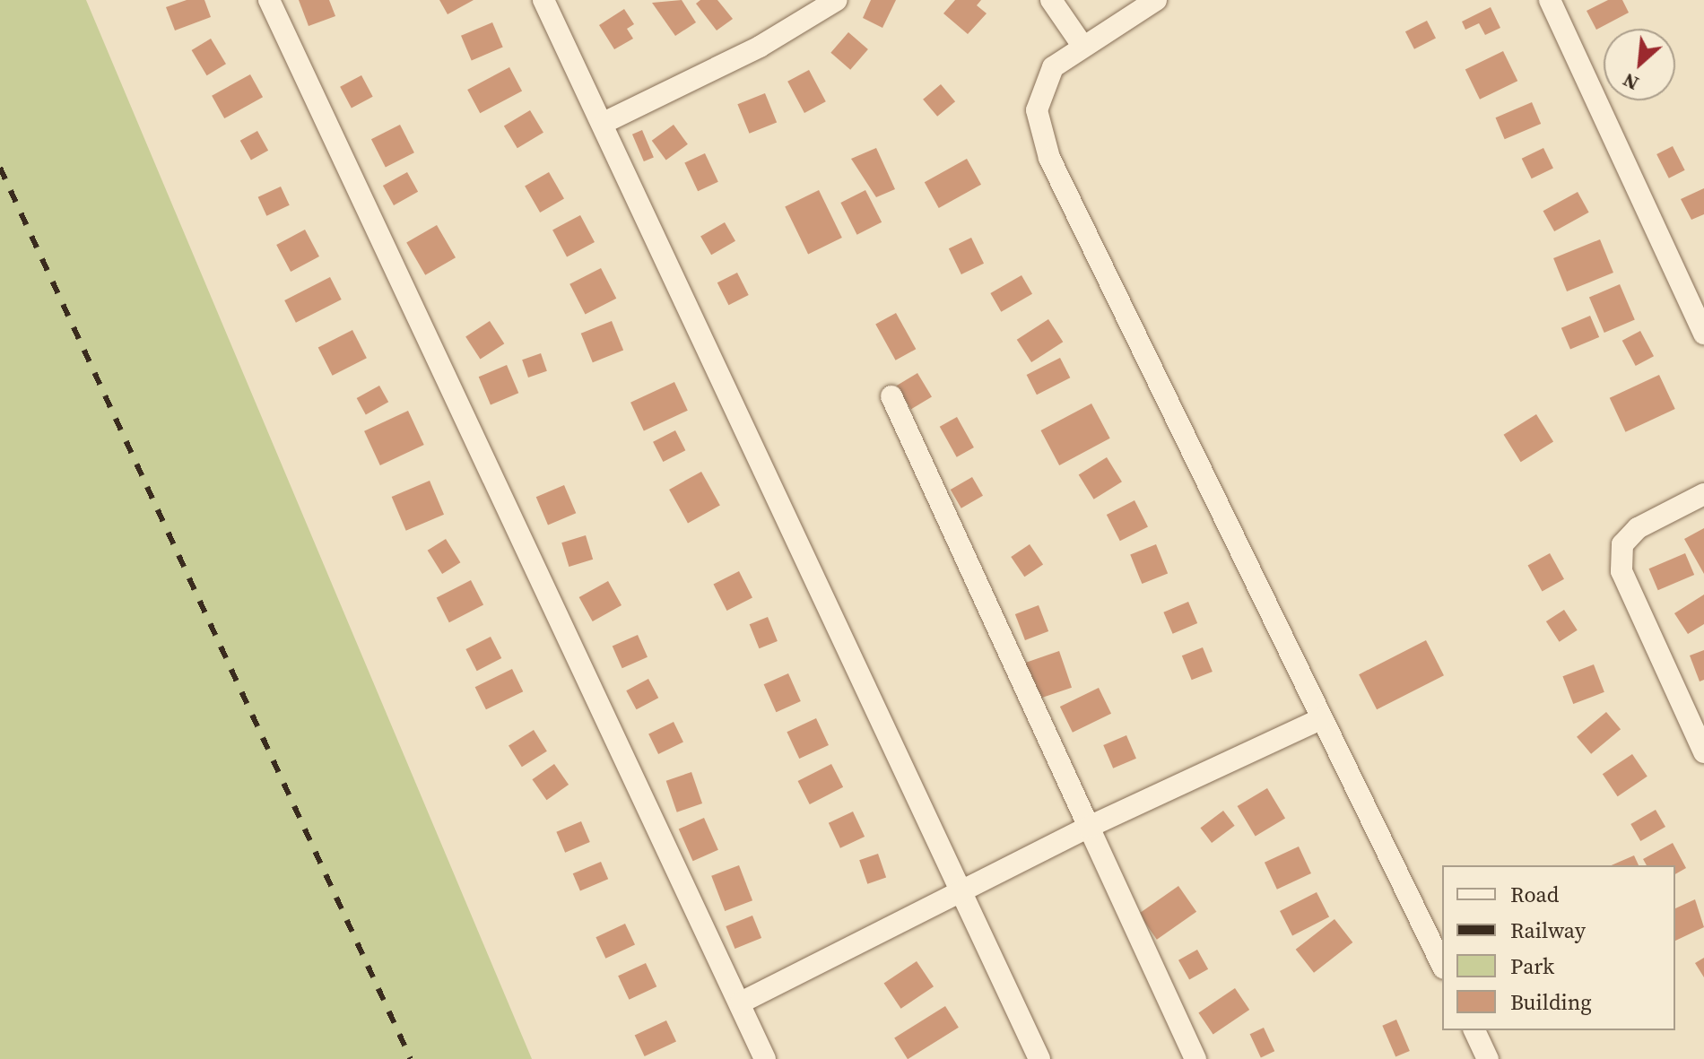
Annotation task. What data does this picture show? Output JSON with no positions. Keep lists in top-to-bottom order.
{
  "legend": [
    "Road",
    "Railway",
    "Park",
    "Building"
  ],
  "north": "bottom left"
}
